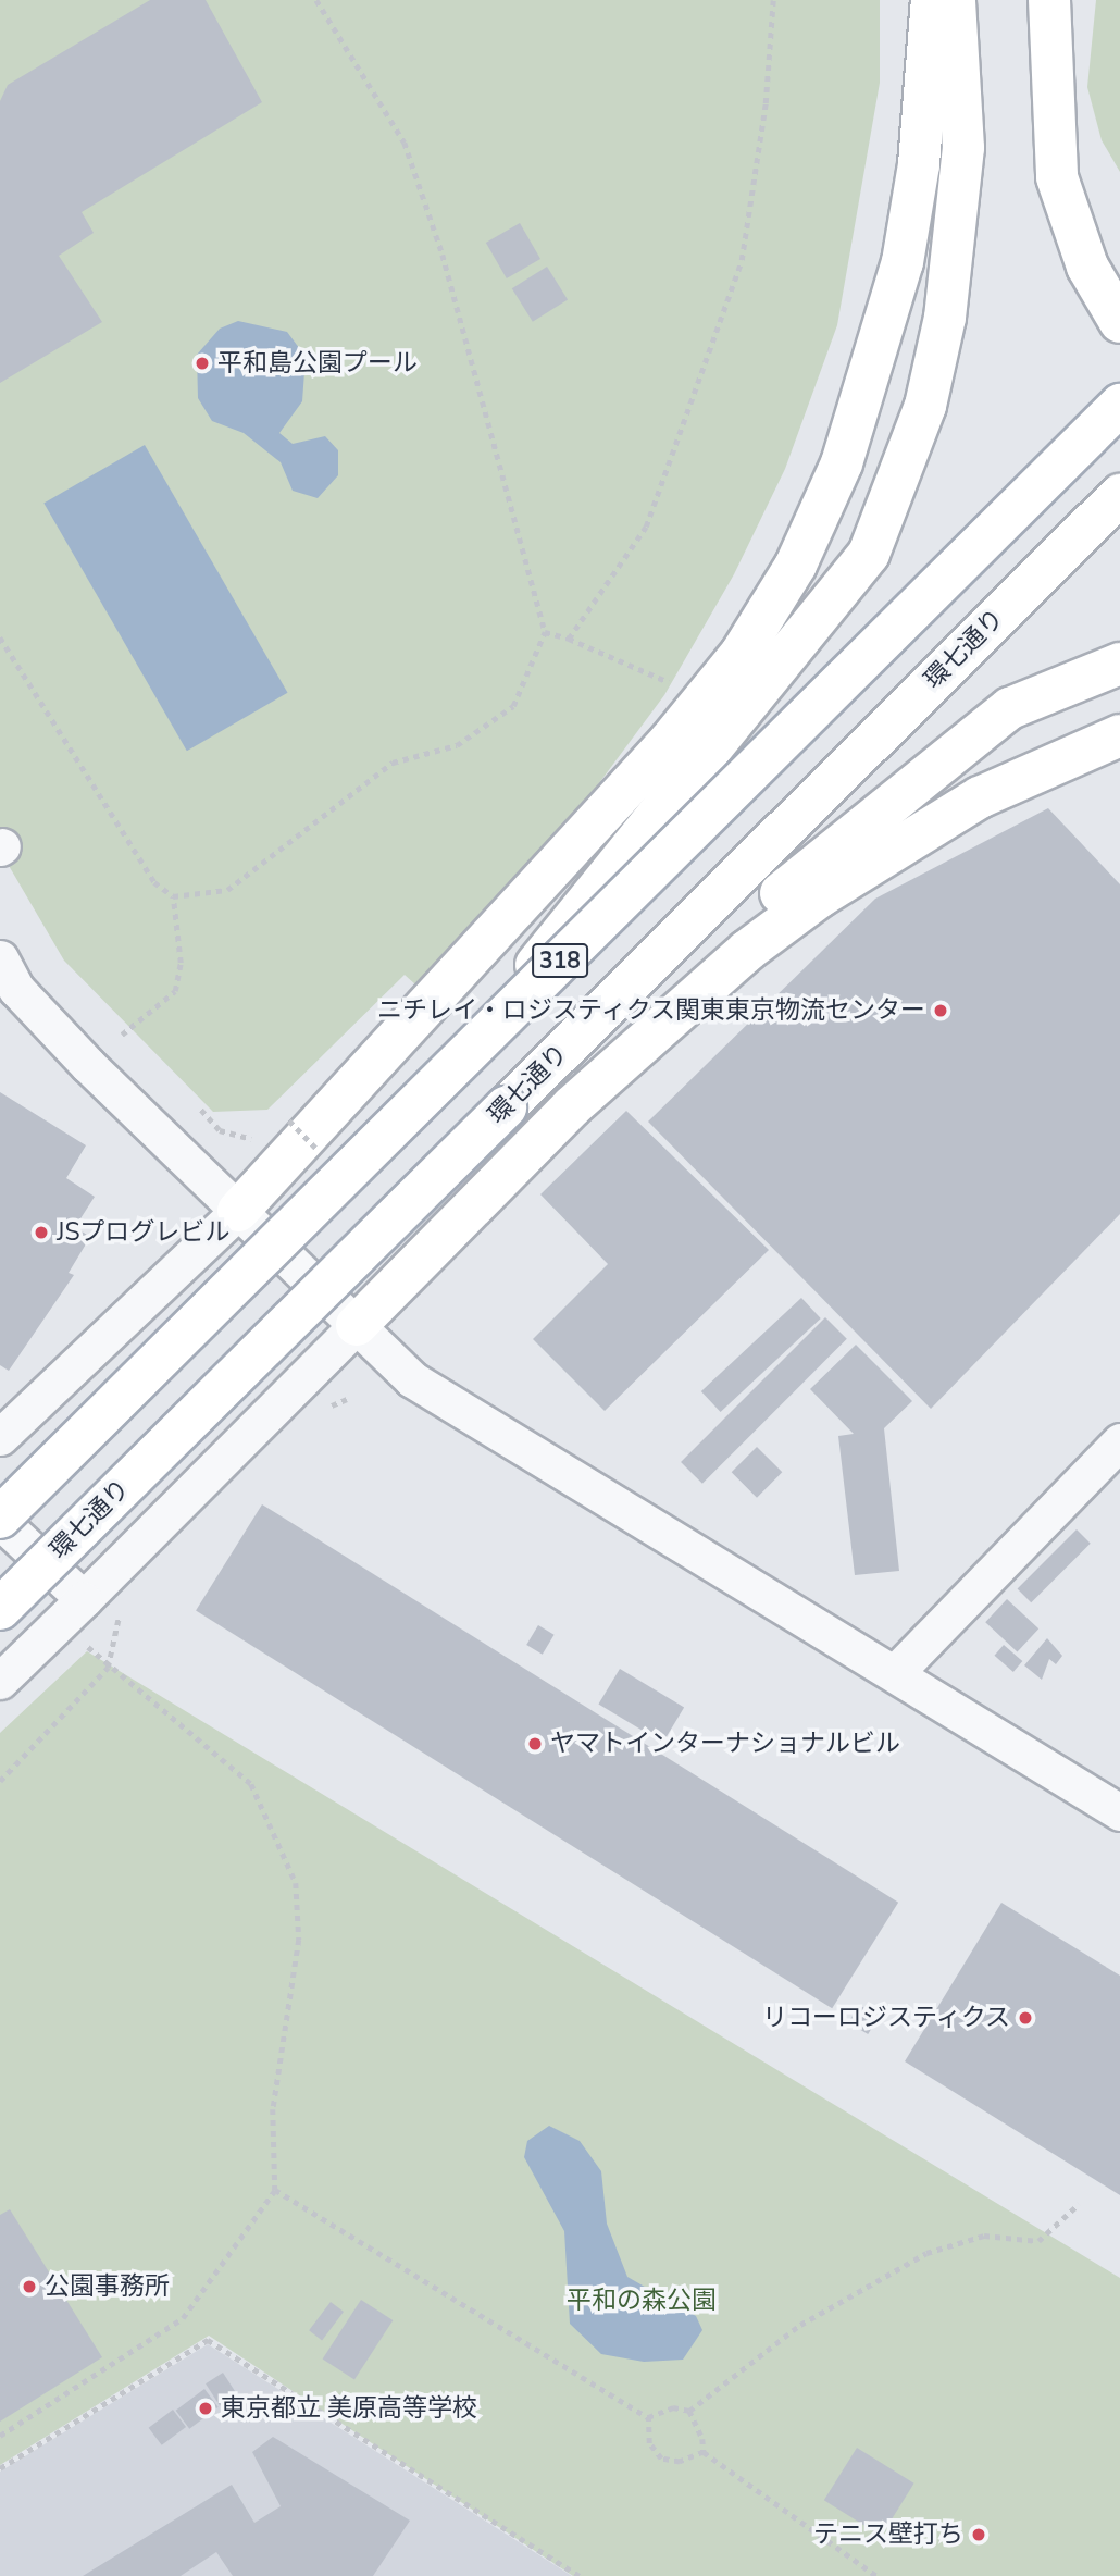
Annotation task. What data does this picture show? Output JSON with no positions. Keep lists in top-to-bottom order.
{
  "streets": {
    "main road": ["環七通り", "318"]
  },
  "parks": ["平和の森公園"],
  "places": [
    "平和島公園プール",
    "ニチレイ・ロジスティクス関東東京物流センター",
    "JSプログレビル",
    "ヤマトインターナショナルビル",
    "リコーロジスティクス",
    "公園事務所",
    "東京都立 美原高等学校",
    "テニス壁打ち"
  ]
}
